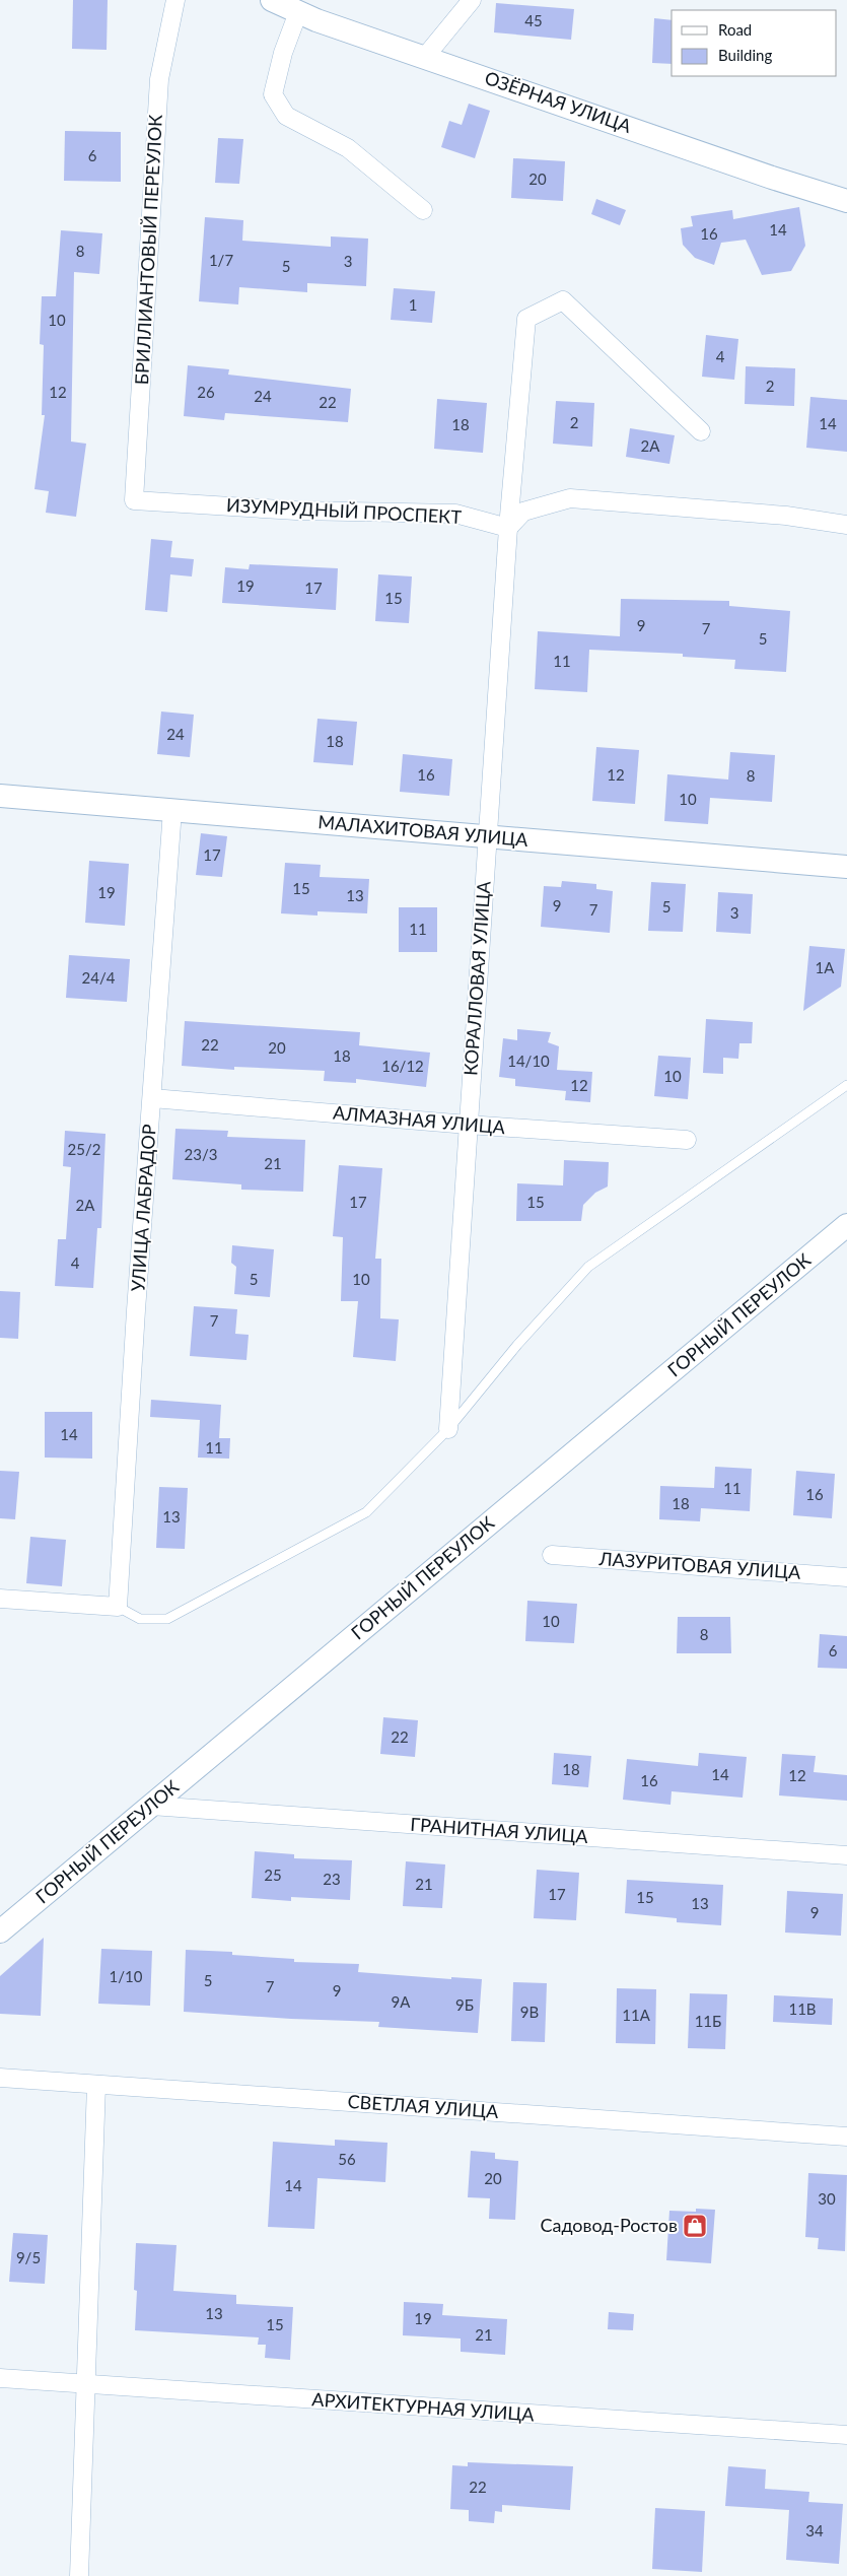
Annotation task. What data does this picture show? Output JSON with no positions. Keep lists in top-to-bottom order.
{
  "streets": {
    "street": [
      "ОЗЁРНАЯ УЛИЦА",
      "БРИЛЛИАНТОВЫЙ ПЕРЕУЛОК",
      "ИЗУМРУДНЫЙ ПРОСПЕКТ",
      "МАЛАХИТОВАЯ УЛИЦА",
      "КОРАЛЛОВАЯ УЛИЦА",
      "АЛМАЗНАЯ УЛИЦА",
      "УЛИЦА ЛАБРАДОР",
      "ГОРНЫЙ ПЕРЕУЛОК",
      "ЛАЗУРИТОВАЯ УЛИЦА",
      "ГРАНИТНАЯ УЛИЦА",
      "СВЕТЛАЯ УЛИЦА",
      "АРХИТЕКТУРНАЯ УЛИЦА"
    ]
  },
  "crossings": [
    ["БРИЛЛИАНТОВЫЙ ПЕРЕУЛОК", "ИЗУМРУДНЫЙ ПРОСПЕКТ"],
    ["ИЗУМРУДНЫЙ ПРОСПЕКТ", "КОРАЛЛОВАЯ УЛИЦА"],
    ["МАЛАХИТОВАЯ УЛИЦА", "КОРАЛЛОВАЯ УЛИЦА"],
    ["МАЛАХИТОВАЯ УЛИЦА", "УЛИЦА ЛАБРАДОР"],
    ["КОРАЛЛОВАЯ УЛИЦА", "АЛМАЗНАЯ УЛИЦА"],
    ["АЛМАЗНАЯ УЛИЦА", "УЛИЦА ЛАБРАДОР"],
    ["ГОРНЫЙ ПЕРЕУЛОК", "ГРАНИТНАЯ УЛИЦА"]
  ],
  "places": {
    "shop": ["Садовод-Ростов"]
  },
  "house_numbers": [
    "45",
    "6",
    "20",
    "14",
    "16",
    "8",
    "1/7",
    "3",
    "5",
    "1",
    "10",
    "4",
    "2",
    "12",
    "26",
    "24",
    "22",
    "2",
    "14",
    "18",
    "2А",
    "19",
    "17",
    "15",
    "9",
    "7",
    "5",
    "11",
    "24",
    "18",
    "16",
    "12",
    "8",
    "10",
    "17",
    "15",
    "19",
    "13",
    "9",
    "5",
    "7",
    "3",
    "11",
    "1А",
    "24/4",
    "22",
    "20",
    "18",
    "14/10",
    "16/12",
    "10",
    "12",
    "25/2",
    "23/3",
    "21",
    "17",
    "15",
    "2А",
    "4",
    "5",
    "10",
    "7",
    "14",
    "11",
    "11",
    "16",
    "18",
    "13",
    "10",
    "8",
    "6",
    "22",
    "18",
    "14",
    "12",
    "16",
    "25",
    "23",
    "21",
    "17",
    "15",
    "13",
    "9",
    "1/10",
    "5",
    "7",
    "9",
    "9А",
    "9Б",
    "11В",
    "9В",
    "11А",
    "11Б",
    "56",
    "20",
    "14",
    "30",
    "9/5",
    "13",
    "19",
    "15",
    "21",
    "22",
    "34"
  ],
  "legend": ["Road", "Building"]
}
